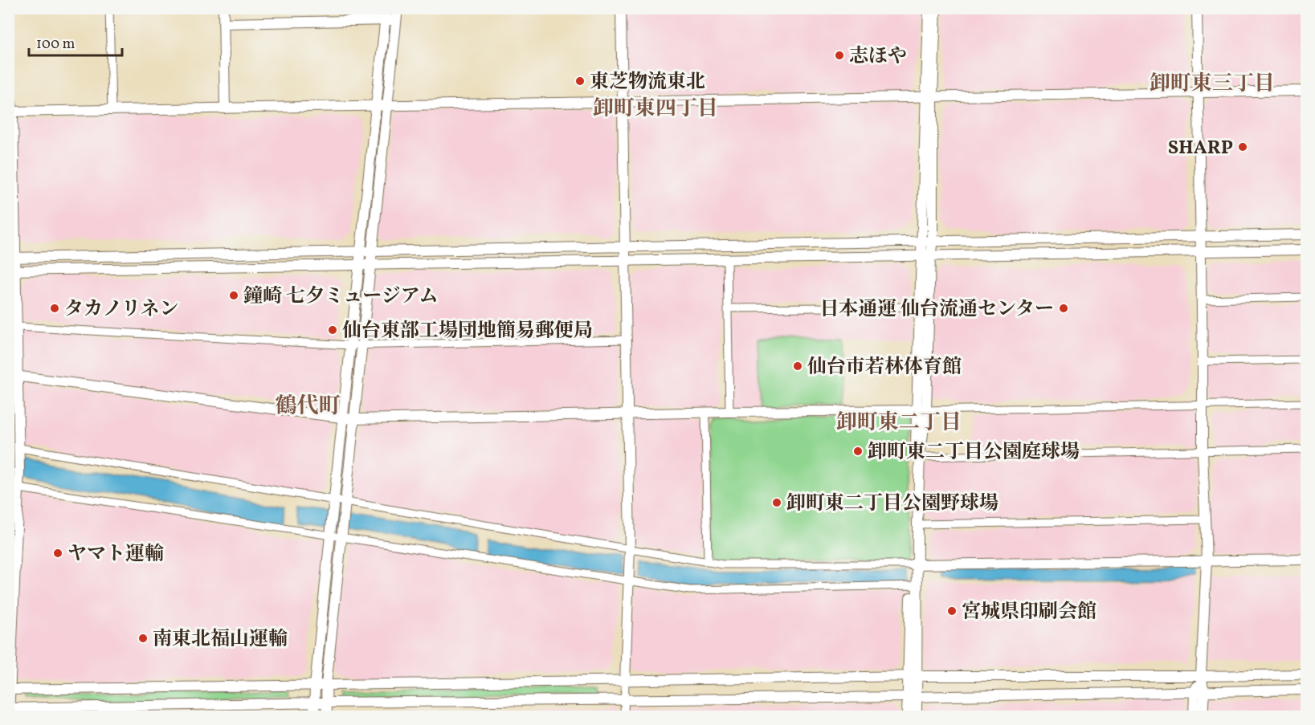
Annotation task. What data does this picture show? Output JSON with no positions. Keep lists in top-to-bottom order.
{
  "districts": [
    "卸町東三丁目",
    "卸町東四丁目",
    "鶴代町",
    "卸町東二丁目"
  ],
  "places": [
    "志ほや",
    "東芝物流東北",
    "SHARP",
    "鐘崎 七夕ミュージアム",
    "タカノリネン",
    "日本通運 仙台流通センター",
    "仙台東部工場団地簡易郵便局",
    "仙台市若林体育館",
    "卸町東二丁目公園庭球場",
    "卸町東二丁目公園野球場",
    "ヤマト運輸",
    "宮城県印刷会館",
    "南東北福山運輸"
  ],
  "scale_bar": "100 m"
}
